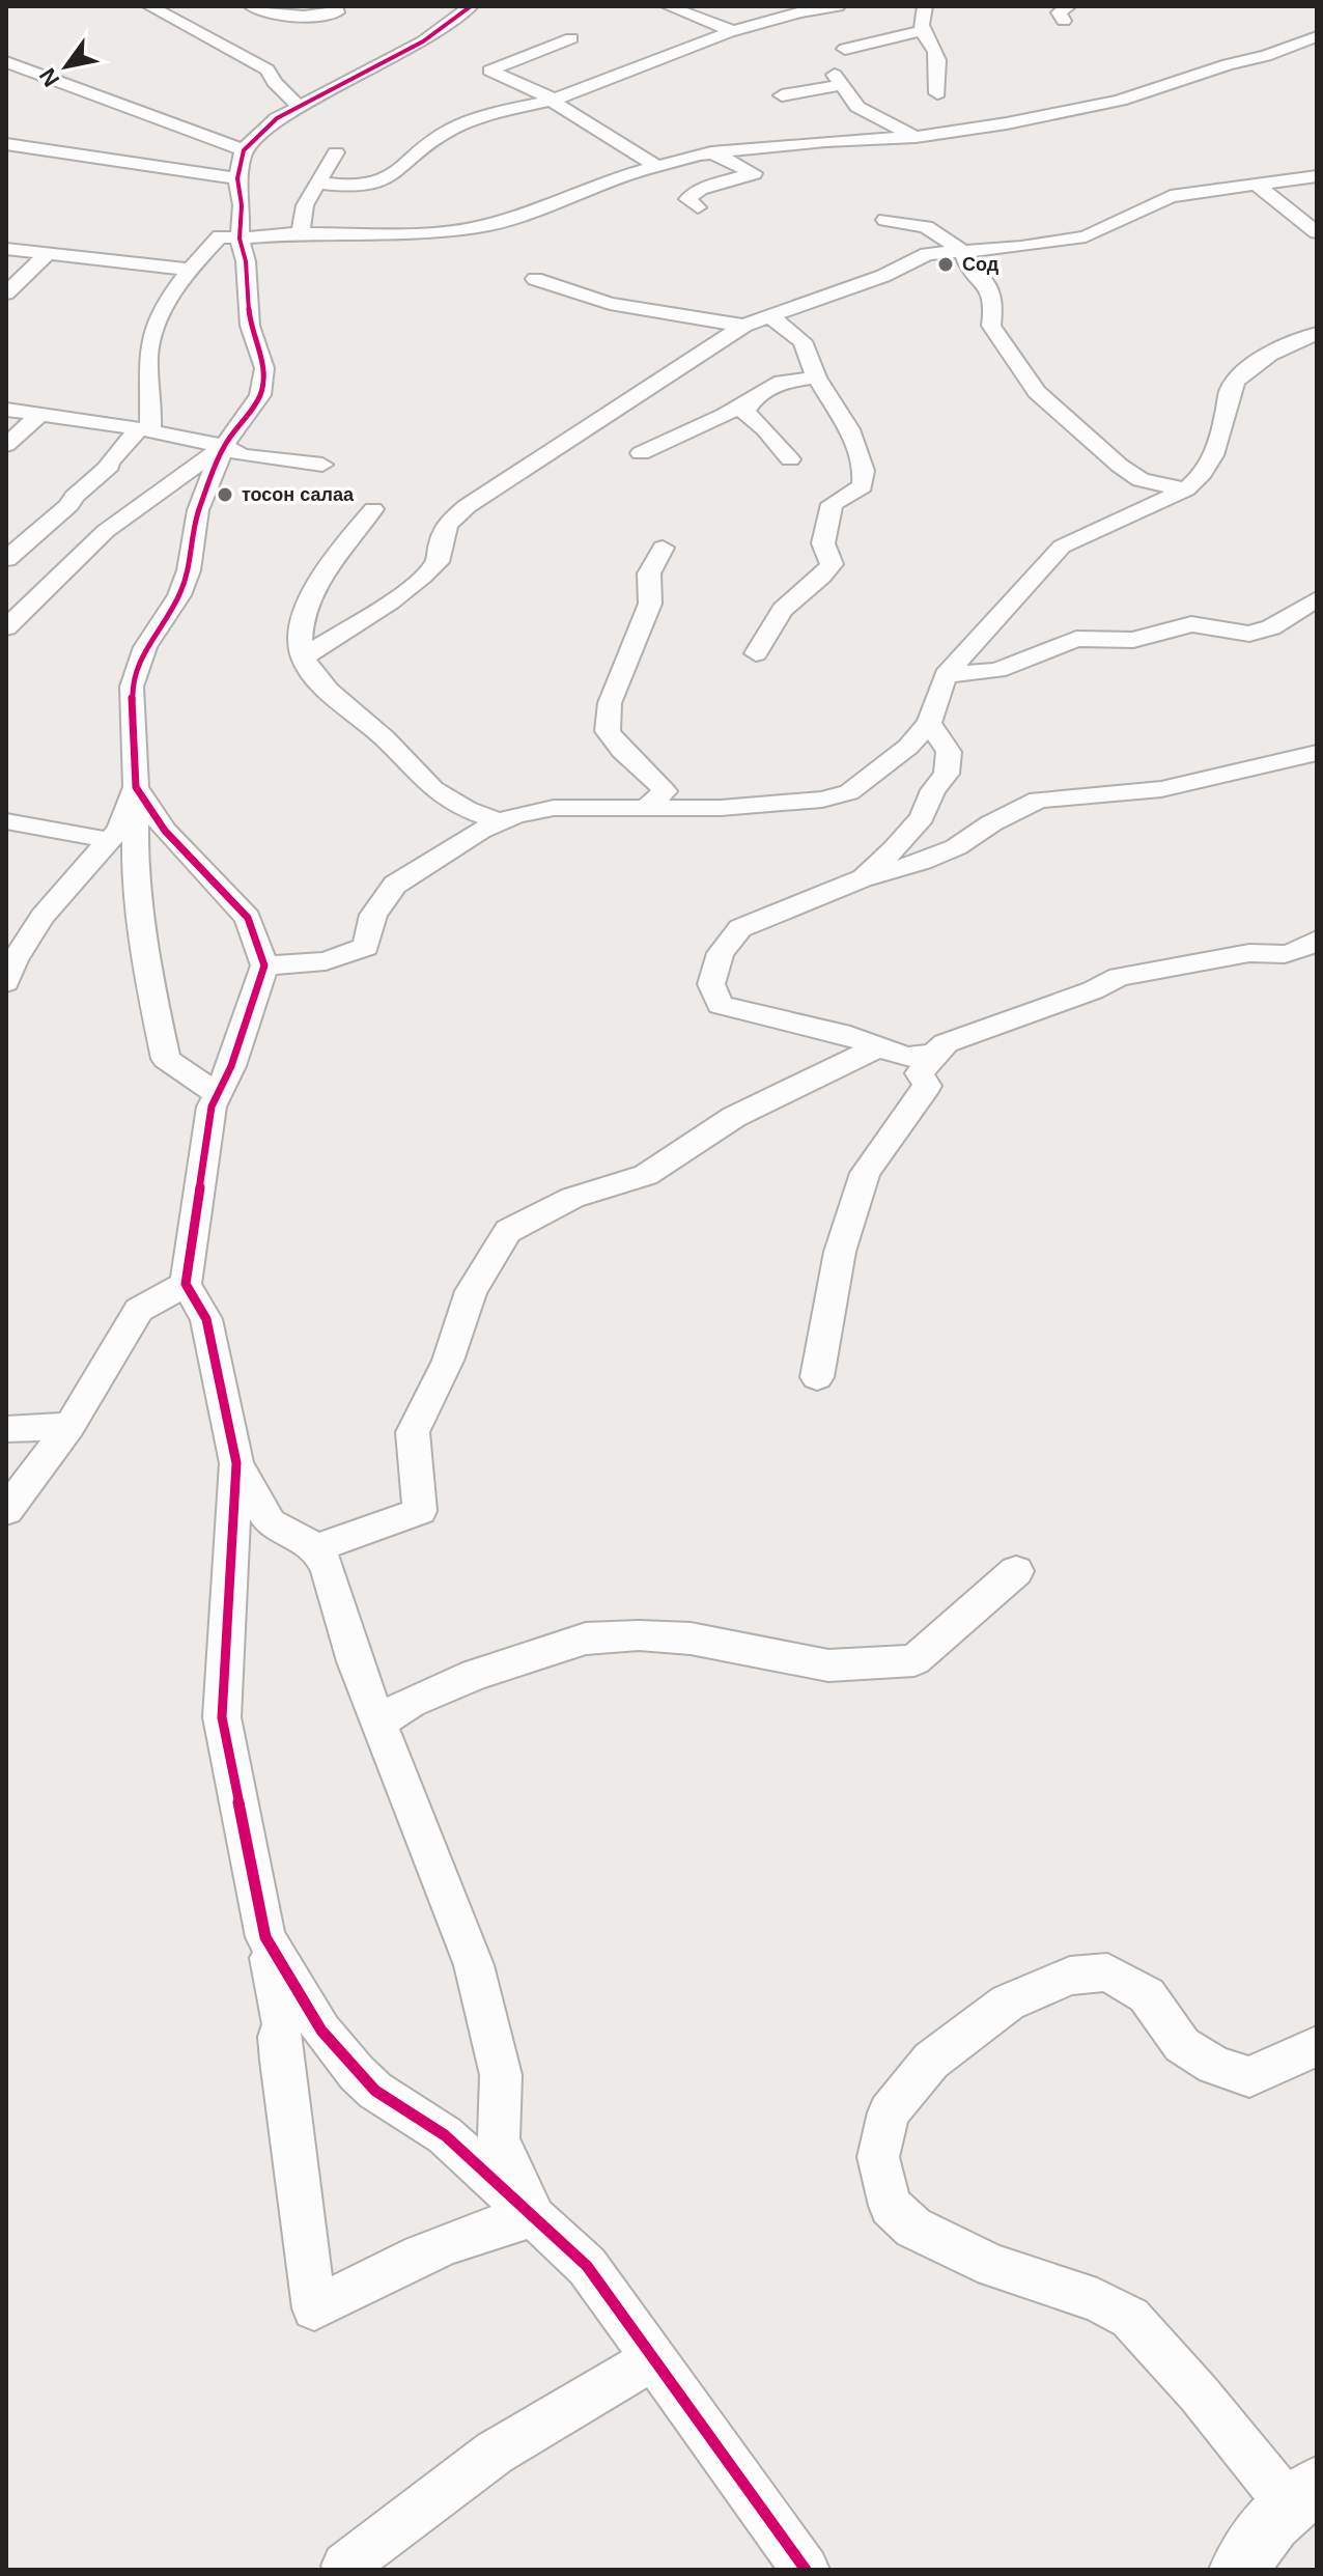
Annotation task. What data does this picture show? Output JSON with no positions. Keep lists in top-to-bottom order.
{
  "places": ["Сод", "тосон салаа"],
  "north": "bottom left"
}
